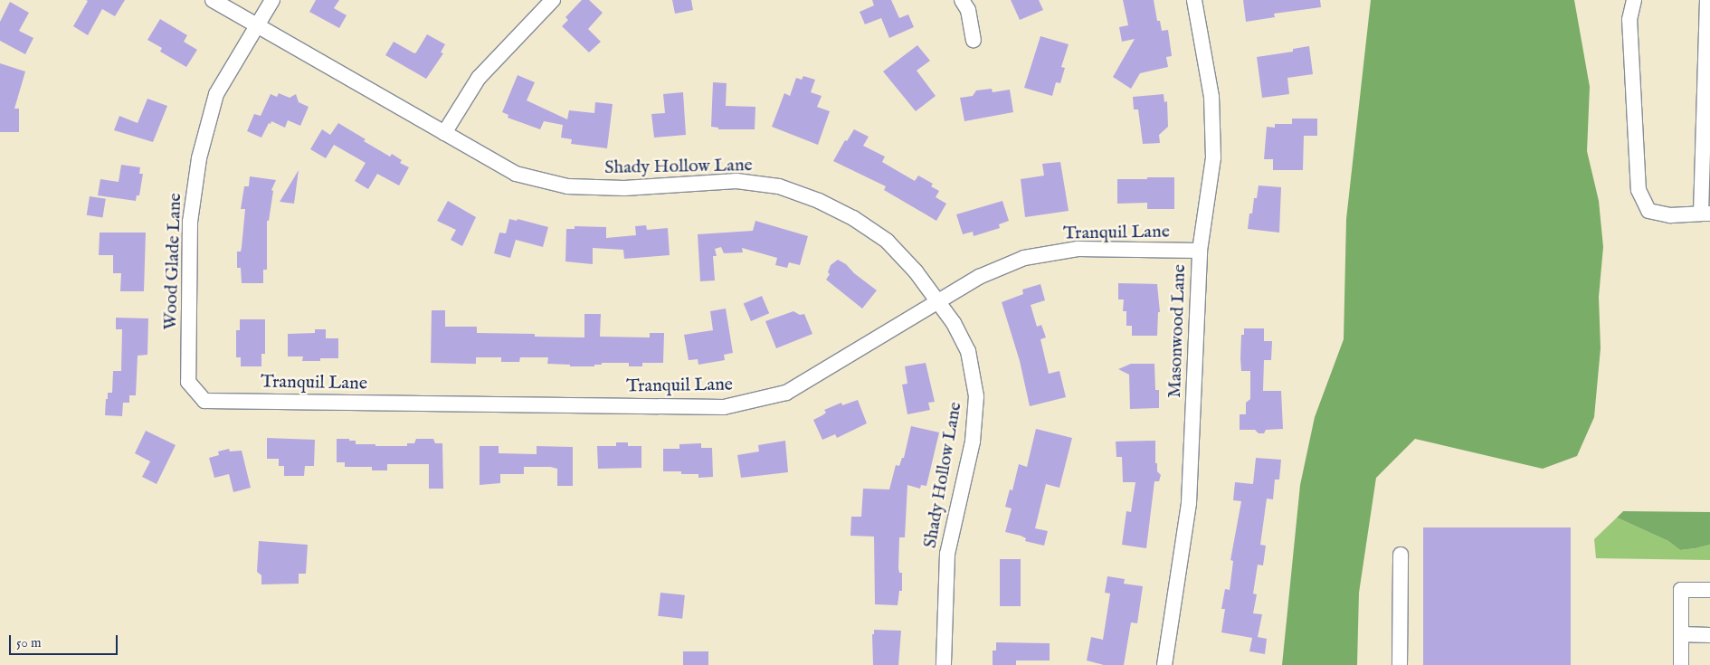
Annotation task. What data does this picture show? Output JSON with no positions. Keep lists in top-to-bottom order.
{
  "streets": {
    "street": [
      "Shady Hollow Lane",
      "Tranquil Lane",
      "Wood Glade Lane",
      "Masonwood Lane"
    ]
  },
  "crossings": [
    ["Shady Hollow Lane", "Tranquil Lane"],
    ["Shady Hollow Lane", "Wood Glade Lane"],
    ["Tranquil Lane", "Wood Glade Lane"],
    ["Tranquil Lane", "Masonwood Lane"]
  ],
  "scale_bar": "50 m"
}
